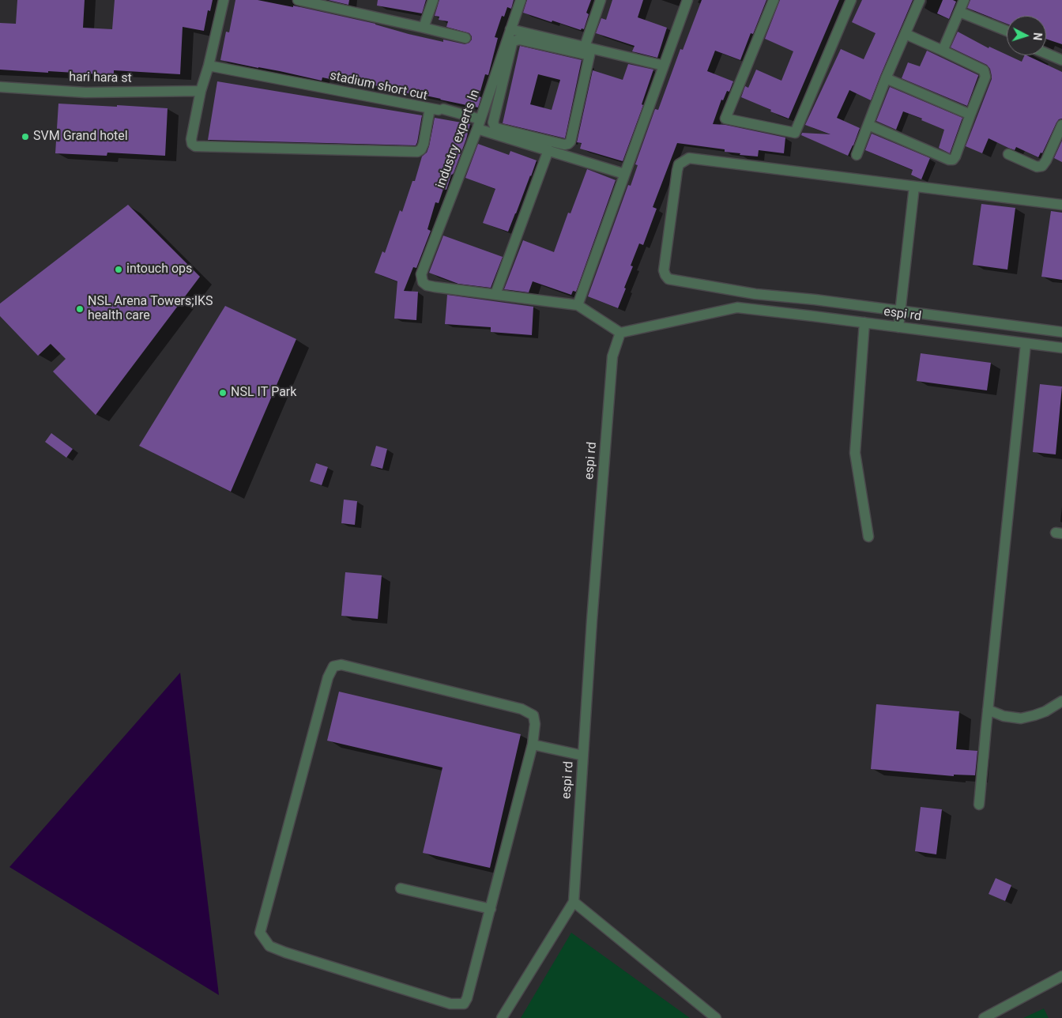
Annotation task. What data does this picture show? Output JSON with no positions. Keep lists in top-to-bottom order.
{
  "streets": {
    "street": [
      "hari hara st",
      "stadium short cut",
      "industry experts ln",
      "espi rd"
    ]
  },
  "crossings": [
    ["hari hara st", "stadium short cut"]
  ],
  "places": [
    "SVM Grand hotel",
    "intouch ops",
    "NSL Arena Towers;IKS health care",
    "NSL IT Park"
  ],
  "north": "right"
}
